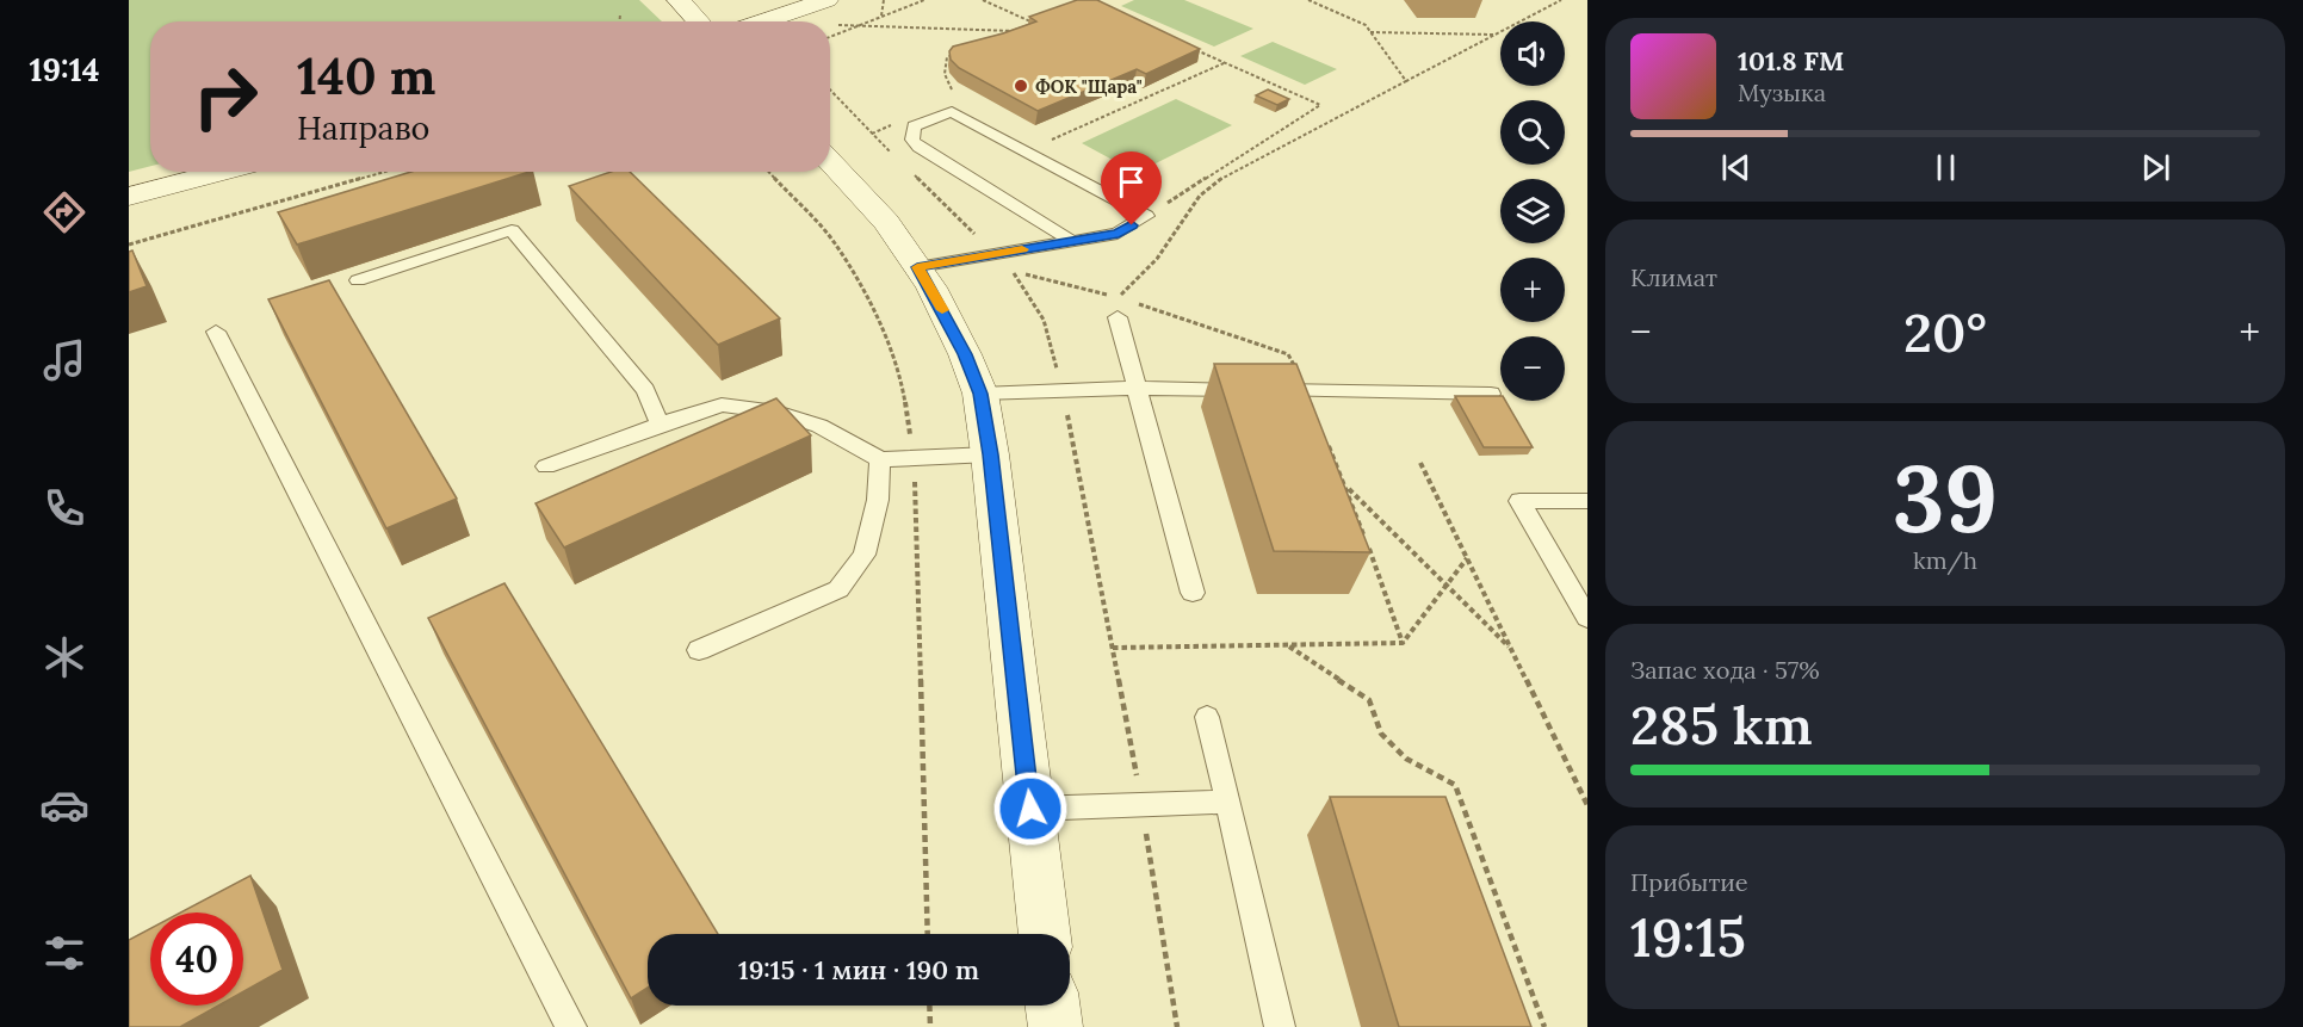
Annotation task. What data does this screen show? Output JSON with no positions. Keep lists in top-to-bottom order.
{
  "places": ["ФОК \"Щара\""],
  "page": {
    "tabs": "19:14",
    "map_buttons": ["+", "−"],
    "turn": ["140 m", "Направо"],
    "song": ["101.8 FM", "Музыка"],
    "tile": [
      "Климат",
      ["39", "km/h"],
      ["Запас хода · 57%", "285 km"],
      ["Прибытие", "19:15"]
    ],
    "heat": ["−", "20°", "+"],
    "limit": "40",
    "trip": "19:15 · 1 мин · 190 m"
  }
}
